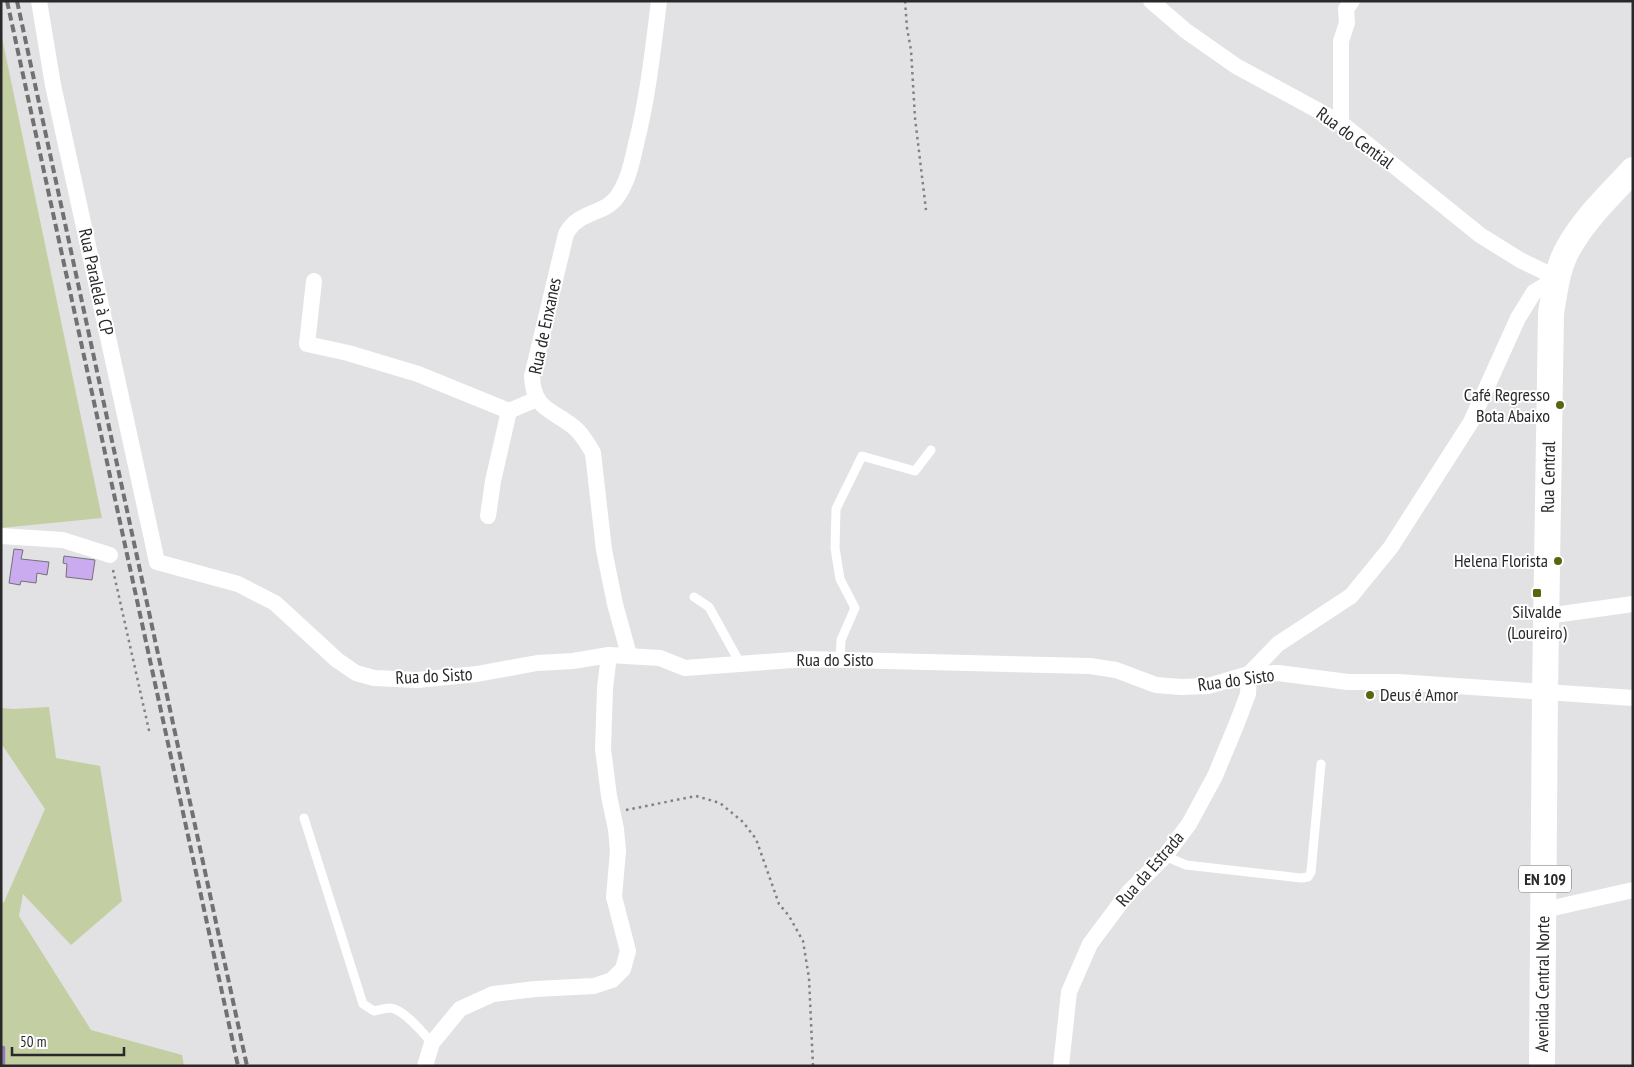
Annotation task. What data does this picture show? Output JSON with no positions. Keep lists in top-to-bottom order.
{
  "streets": {
    "main road": ["Rua Central", "EN 109", "Avenida Central Norte"],
    "street": [
      "Rua do Cential",
      "Rua Paralela à CP",
      "Rua de Enxanes",
      "Rua do Sisto",
      "Rua da Estrada"
    ]
  },
  "crossings": [
    ["Rua do Cential", "Rua Central"],
    ["Rua Paralela à CP", "Rua do Sisto"],
    ["Rua de Enxanes", "Rua do Sisto"],
    ["Rua Central", "Rua do Sisto"],
    ["Rua Central", "Avenida Central Norte"],
    ["Rua do Sisto", "Rua da Estrada"],
    ["Rua do Sisto", "Avenida Central Norte"]
  ],
  "places": {
    "other": ["Café Regresso Bota Abaixo", "Helena Florista", "Deus é Amor"],
    "transit": ["Silvalde (Loureiro)"]
  },
  "scale_bar": "50 m"
}
